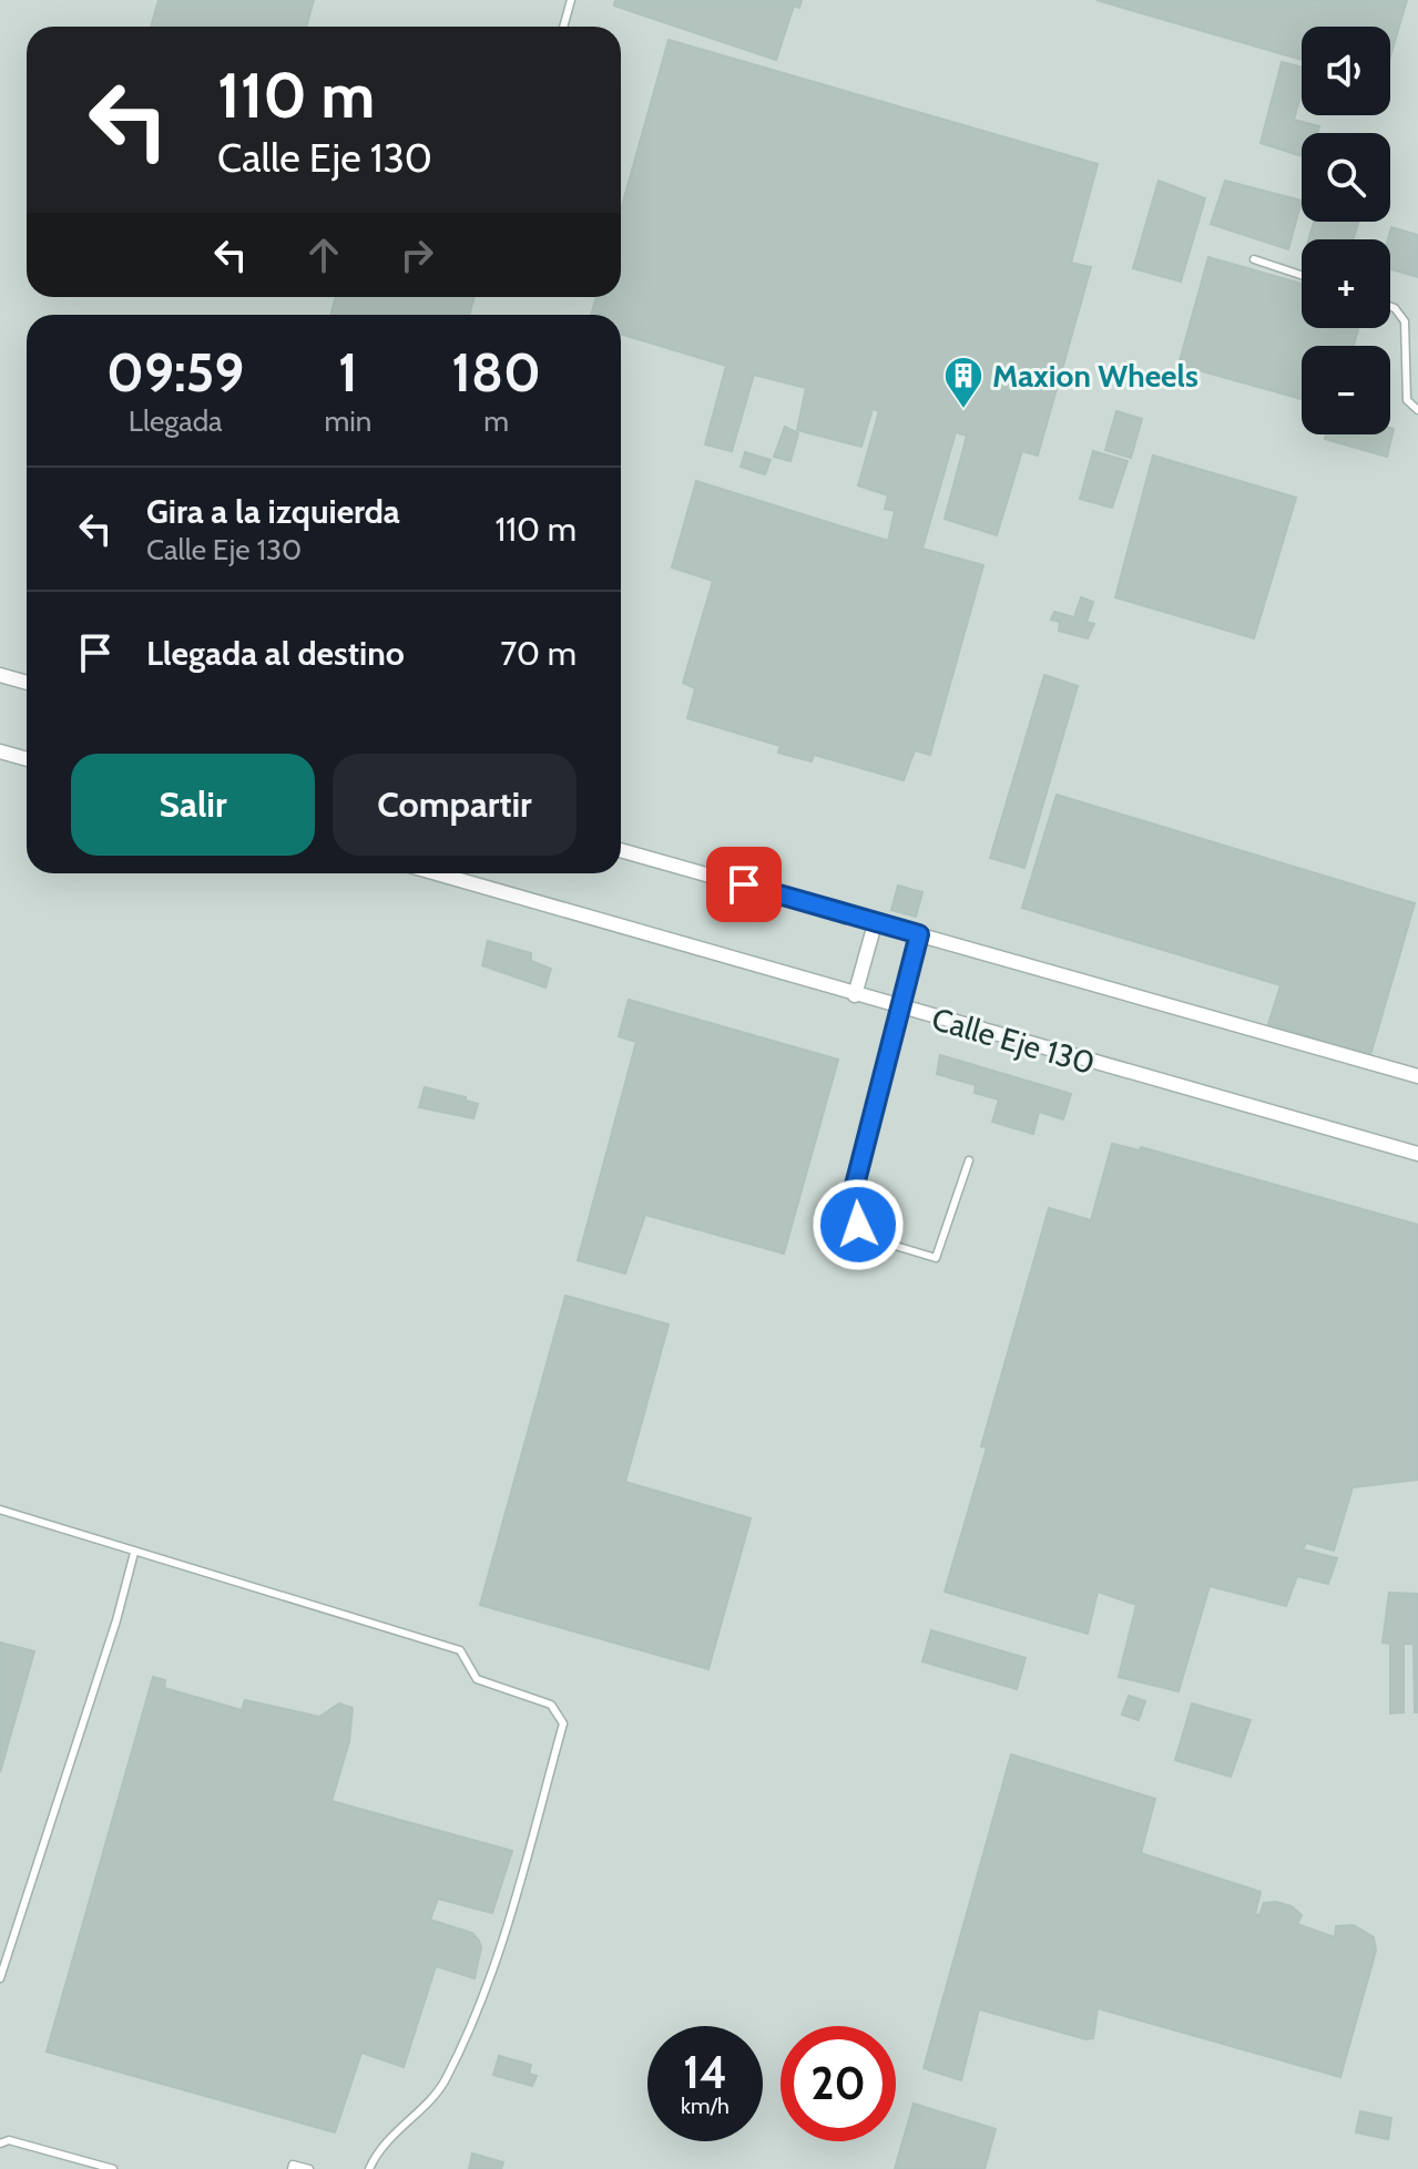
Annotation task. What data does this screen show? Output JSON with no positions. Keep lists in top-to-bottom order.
{
  "streets": {
    "street": ["Calle Eje 130"]
  },
  "places": {
    "building": ["Maxion Wheels"]
  },
  "page": {
    "map_buttons": ["+", "−"],
    "turn": ["110 m", "Calle Eje 130"],
    "eta": [
      "09:59",
      "Llegada",
      "1",
      "min",
      "180",
      "m"
    ],
    "list": [
      {
        "name": "Gira a la izquierda",
        "note": "Calle Eje 130",
        "value": "110 m"
      },
      {
        "name": "Llegada al destino",
        "value": "70 m"
      }
    ],
    "buttons": ["Salir", "Compartir"],
    "speed": "14 km/h",
    "limit": "20"
  }
}
